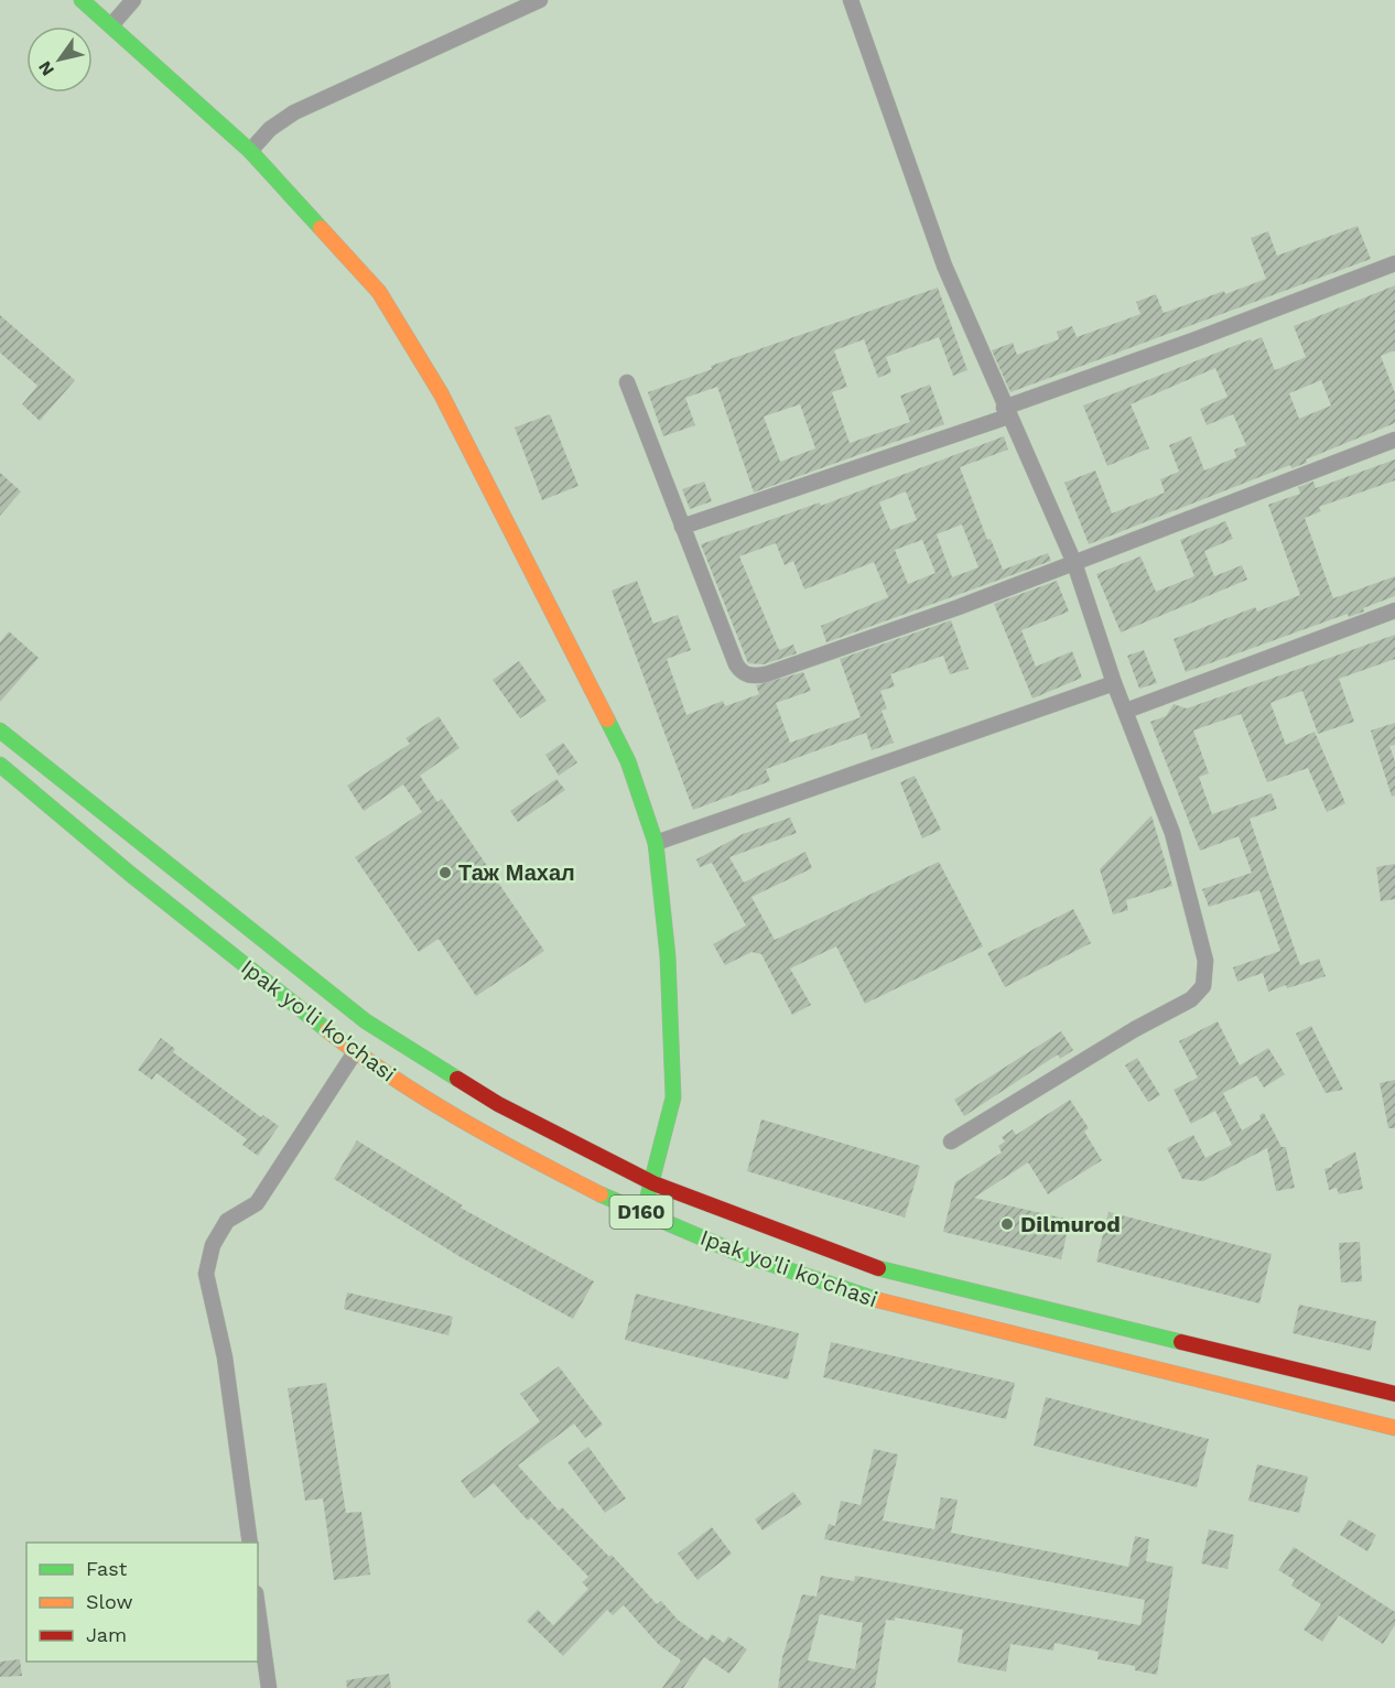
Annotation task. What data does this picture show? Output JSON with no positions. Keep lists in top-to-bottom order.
{
  "streets": {
    "main road": ["Ipak yo'li ko'chasi", "D160"]
  },
  "places": ["Таж Махал", "Dilmurod"],
  "legend": ["Fast", "Slow", "Jam"],
  "north": "bottom left"
}
